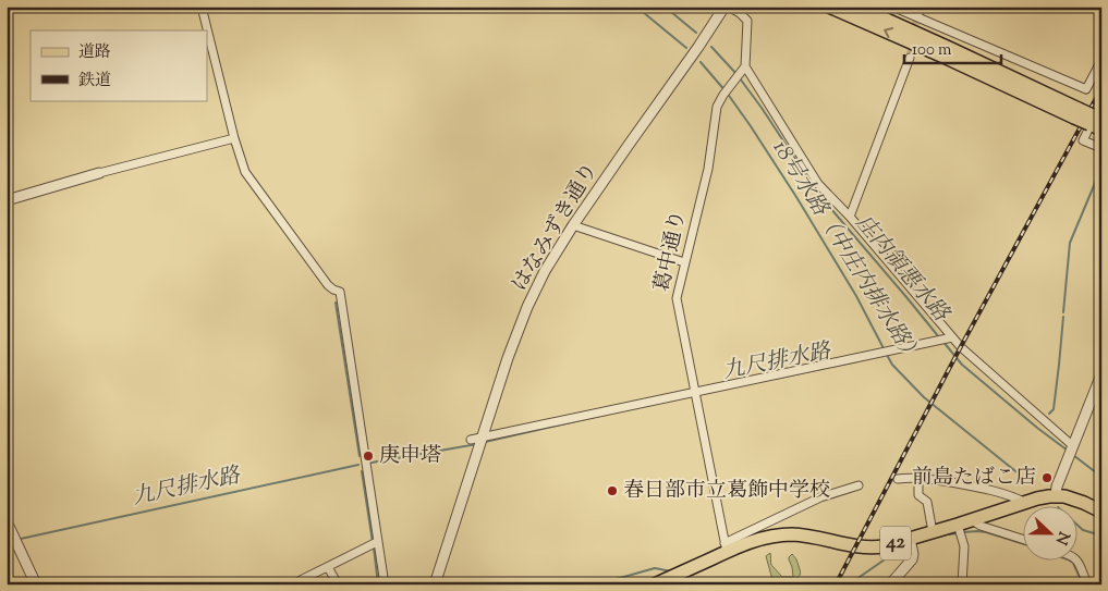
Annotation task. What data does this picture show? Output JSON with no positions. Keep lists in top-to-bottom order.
{
  "streets": {
    "main road": ["42"],
    "street": ["はなみずき通り", "葛中通り"]
  },
  "crossings": [
    ["葛中通り", "42"]
  ],
  "water": ["18号水路（中庄内排水路）", "庄内領悪水路", "九尺排水路"],
  "places": ["庚申塔", "前島たばこ店", "春日部市立葛飾中学校"],
  "legend": ["道路", "鉄道"],
  "scale_bar": "100 m",
  "north": "right"
}
